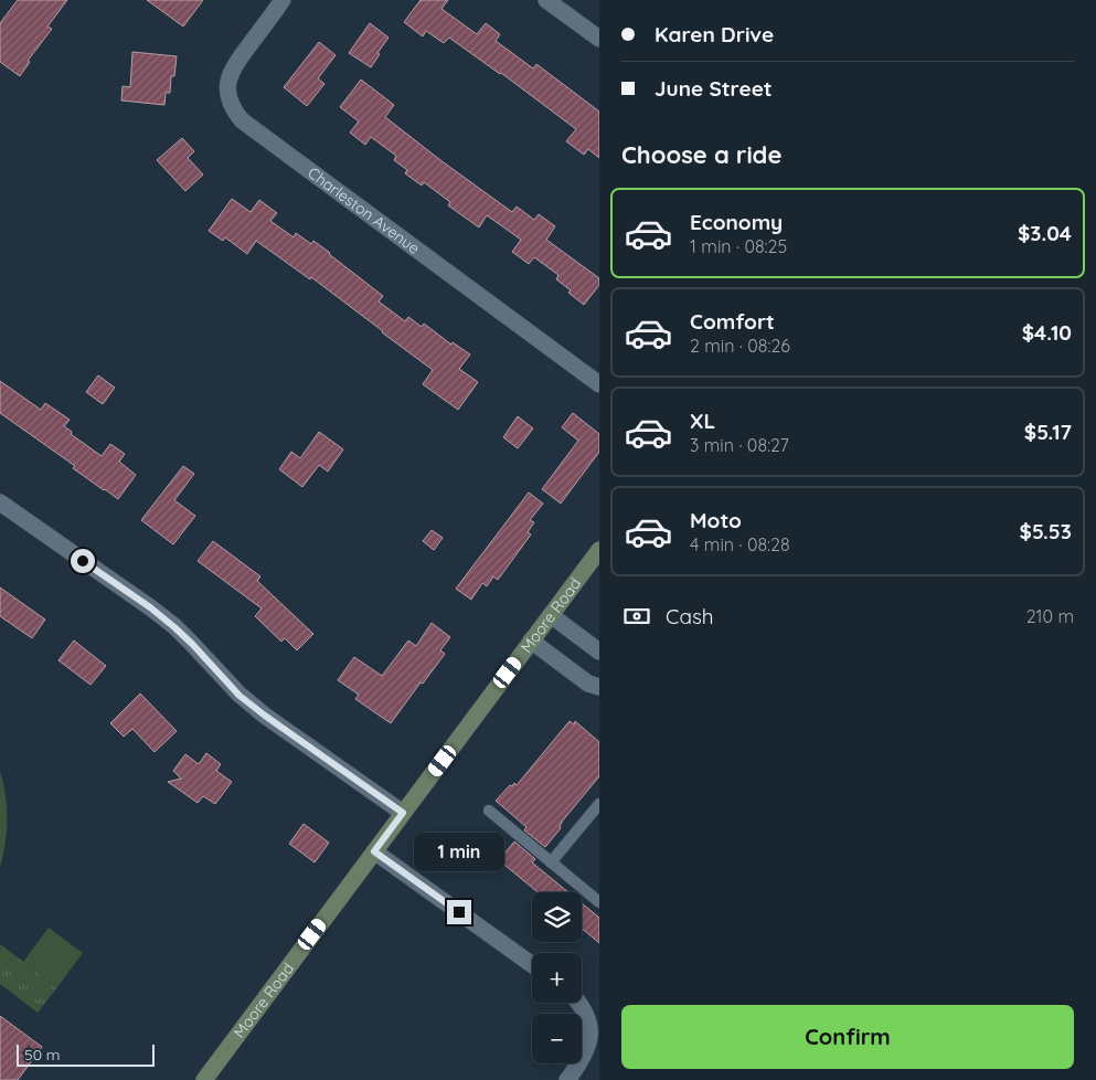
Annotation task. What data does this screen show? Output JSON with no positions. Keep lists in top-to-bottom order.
{
  "streets": {
    "street": ["Charleston Avenue", "Moore Road"]
  },
  "scale_bar": "50 m",
  "page": {
    "banner": ["Karen Drive", "June Street"],
    "heading": "Choose a ride",
    "list": [
      {
        "name": "Economy",
        "note": "1 min · 08:25",
        "value": "$3.04"
      },
      {
        "name": "Comfort",
        "note": "2 min · 08:26",
        "value": "$4.10"
      },
      {
        "name": "XL",
        "note": "3 min · 08:27",
        "value": "$5.17"
      },
      {
        "name": "Moto",
        "note": "4 min · 08:28",
        "value": "$5.53"
      }
    ],
    "pay": ["Cash", "210 m"],
    "bubble": "1 min",
    "map_buttons": ["+", "−"],
    "buttons": "Confirm",
    "scale": "50 m"
  }
}
